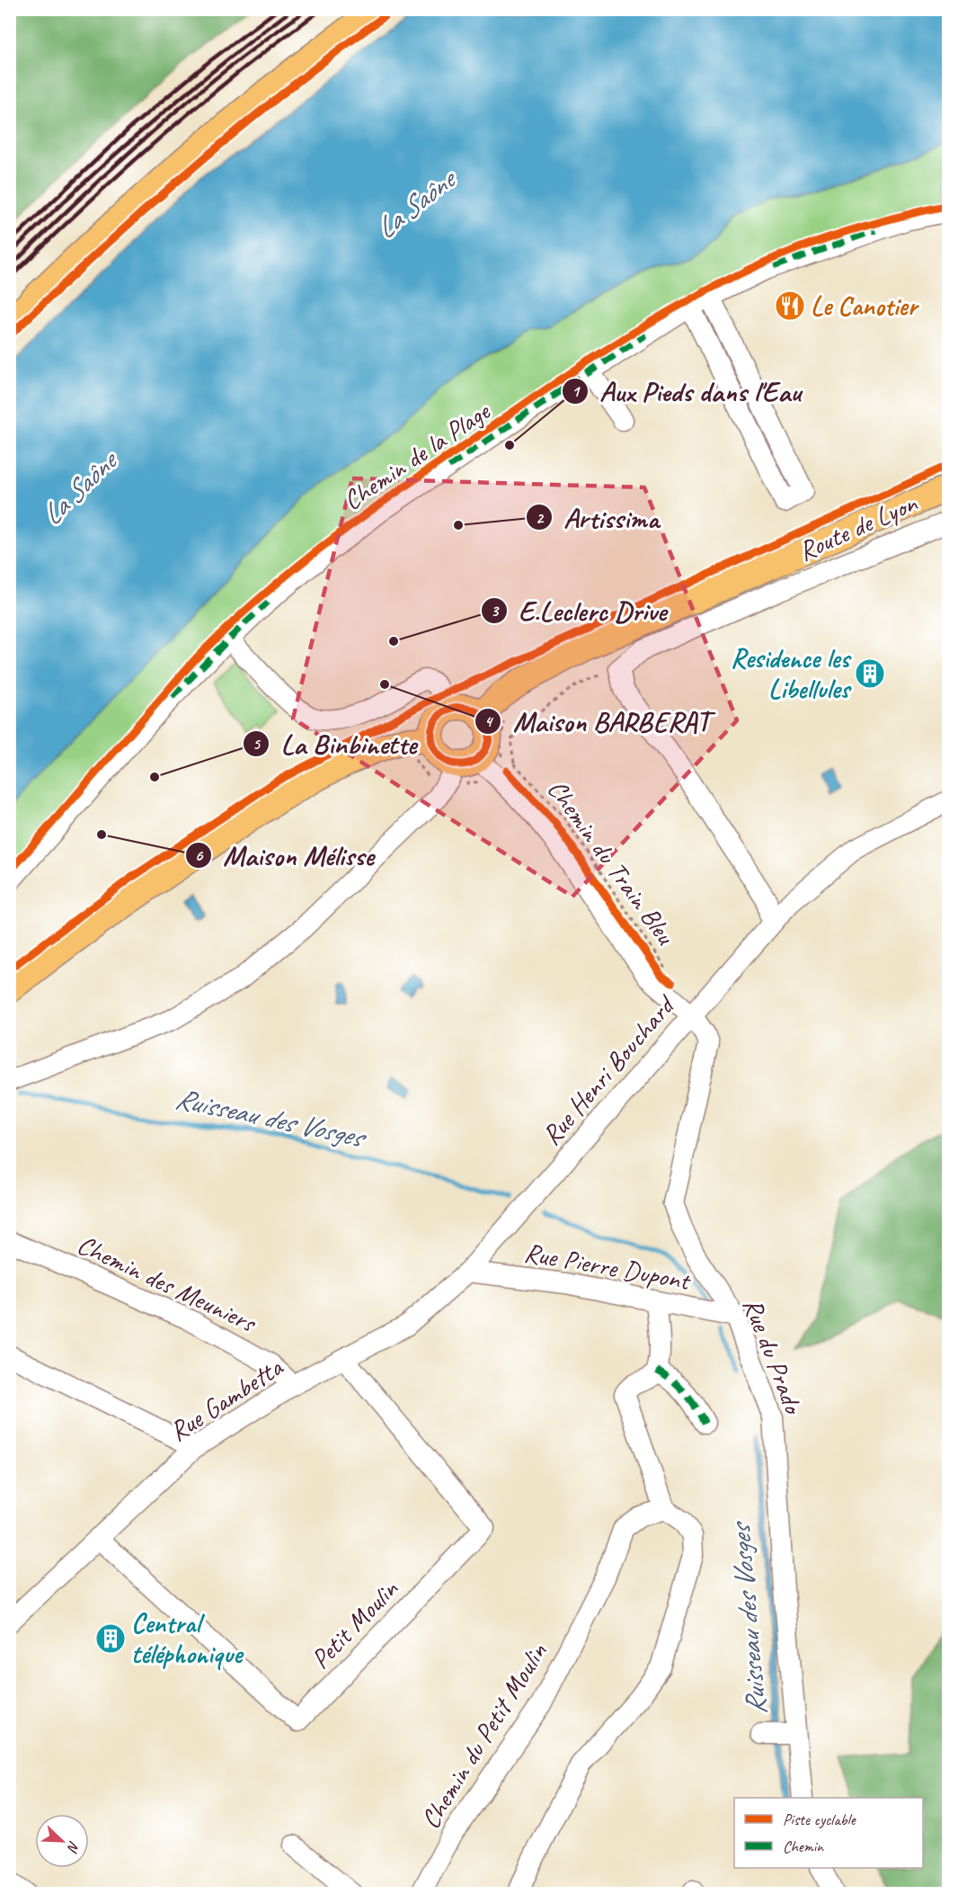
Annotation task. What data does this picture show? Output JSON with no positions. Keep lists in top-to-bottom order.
{
  "streets": {
    "main road": ["Route de Lyon"],
    "street": [
      "Chemin de la Plage",
      "Rue Henri Bouchard",
      "Rue Pierre Dupont",
      "Chemin des Meuniers",
      "Rue du Prado",
      "Rue Gambetta",
      "Petit Moulin",
      "Chemin du Petit Moulin"
    ],
    "cycle path": ["Chemin du Train Bleu"]
  },
  "crossings": [
    ["Route de Lyon", "Rue du Prado"],
    ["Rue Henri Bouchard", "Rue Pierre Dupont"],
    ["Rue Henri Bouchard", "Rue du Prado"],
    ["Rue Henri Bouchard", "Rue Gambetta"],
    ["Rue Pierre Dupont", "Rue du Prado"],
    ["Rue Pierre Dupont", "Rue Gambetta"],
    ["Chemin des Meuniers", "Rue Gambetta"],
    ["Rue Gambetta", "Petit Moulin"]
  ],
  "water": ["La Saône", "Ruisseau des Vosges"],
  "places": {
    "restaurant": ["Le Canotier"],
    "other": [
      "Aux Pieds dans l'Eau",
      "Artissima",
      "E.Leclerc Drive",
      "Maison BARBERAT",
      "La Binbinette",
      "Maison Mélisse"
    ],
    "building": ["Residence les Libellules", "Central téléphonique"]
  },
  "legend": ["Piste cyclable", "Chemin"],
  "north": "bottom right"
}
